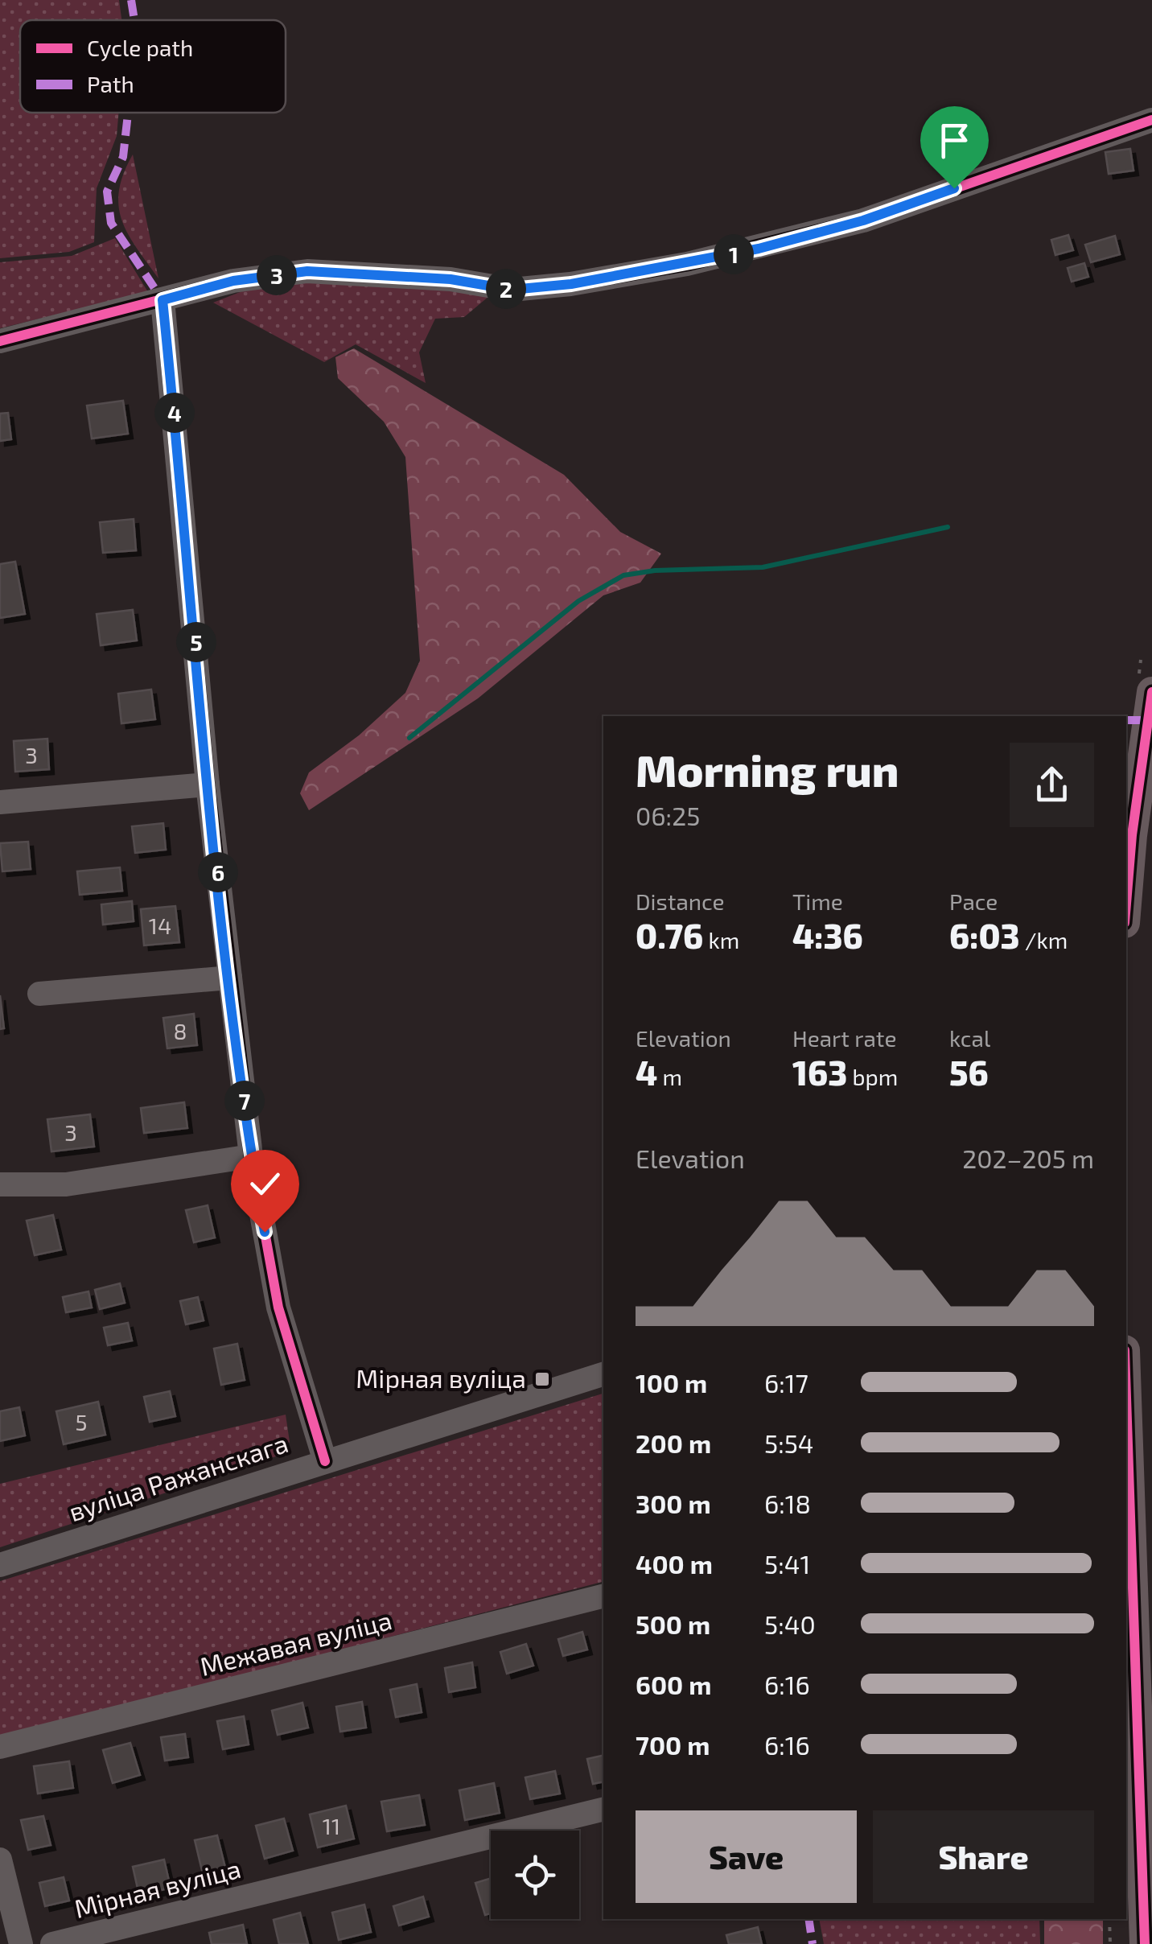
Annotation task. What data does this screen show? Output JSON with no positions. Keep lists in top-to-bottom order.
{
  "streets": {
    "street": ["вуліца Ражанскага", "Межавая вуліца", "Мірная вуліца"]
  },
  "places": {
    "transit": ["Мірная вуліца"]
  },
  "house_numbers": [
    "3",
    "14",
    "8",
    "3",
    "5",
    "11"
  ],
  "legend": ["Cycle path", "Path"],
  "page": {
    "pins": [
      "1",
      "3",
      "2",
      "4",
      "5",
      "6",
      "7"
    ],
    "heading": ["Morning run", "06:25"],
    "stats": [
      ["Distance", "0.76 km"],
      ["Time", "4:36"],
      ["Pace", "6:03 /km"],
      ["Elevation", "4 m"],
      ["Heart rate", "163 bpm"],
      ["kcal", "56"]
    ],
    "chart": ["Elevation", "202–205 m"],
    "list": [
      {
        "name": "100 m",
        "note": "6:17"
      },
      {
        "name": "200 m",
        "note": "5:54"
      },
      {
        "name": "300 m",
        "note": "6:18"
      },
      {
        "name": "400 m",
        "note": "5:41"
      },
      {
        "name": "500 m",
        "note": "5:40"
      },
      {
        "name": "600 m",
        "note": "6:16"
      },
      {
        "name": "700 m",
        "note": "6:16"
      }
    ],
    "buttons": ["Save", "Share"]
  }
}
